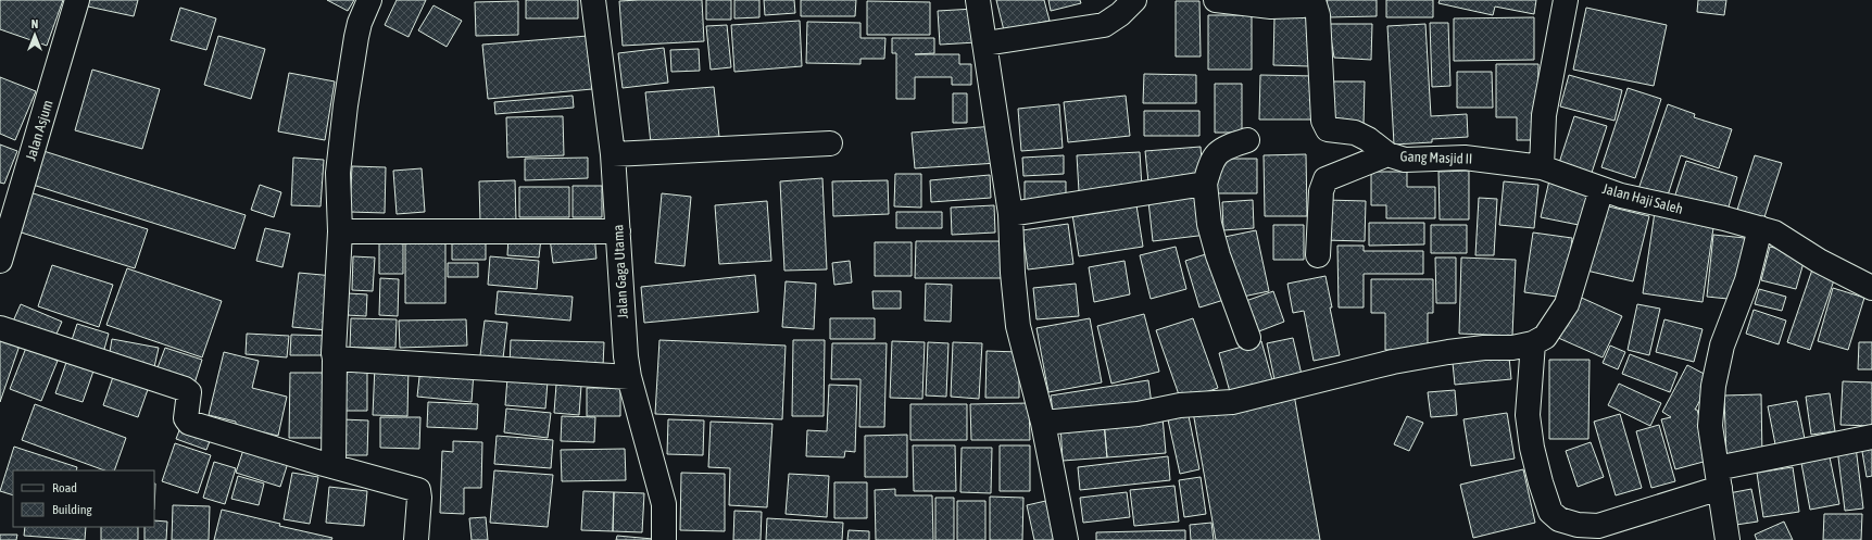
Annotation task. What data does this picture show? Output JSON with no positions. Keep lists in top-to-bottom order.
{
  "streets": {
    "street": [
      "Jalan Asjum",
      "Gang Masjid II",
      "Jalan Haji Saleh",
      "Jalan Gaga Utama"
    ]
  },
  "crossings": [
    ["Gang Masjid II", "Jalan Haji Saleh"]
  ],
  "legend": ["Road", "Building"],
  "north": "top"
}
